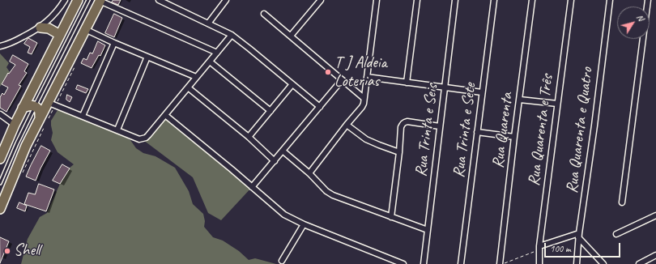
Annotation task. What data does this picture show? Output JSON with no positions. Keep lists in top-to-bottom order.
{
  "streets": {
    "street": [
      "Rua Trinta e Seis",
      "Rua Trinta e Sete",
      "Rua Quarenta",
      "Rua Quarenta e Três",
      "Rua Quarenta e Quatro"
    ]
  },
  "places": ["T J Aldeia Loterias", "Shell"],
  "scale_bar": "100 m",
  "north": "top right"
}
